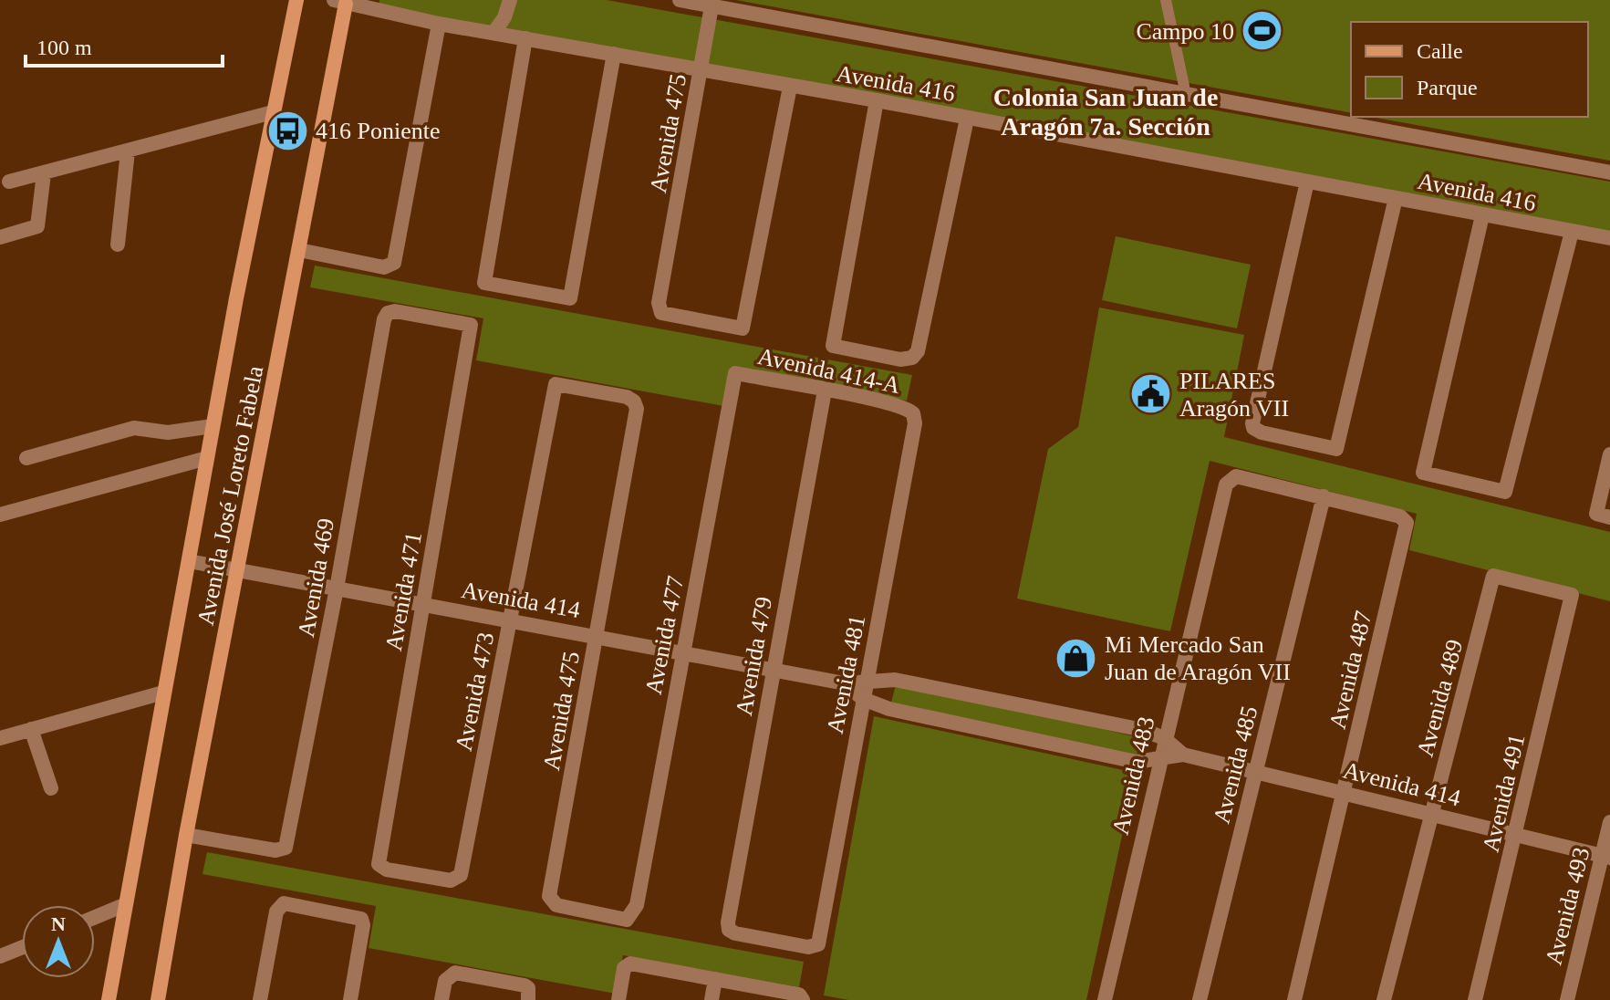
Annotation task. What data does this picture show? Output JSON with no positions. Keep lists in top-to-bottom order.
{
  "streets": {
    "main road": ["Avenida José Loreto Fabela"],
    "street": [
      "Avenida 416",
      "Avenida 475",
      "Avenida 414-A",
      "Avenida 469",
      "Avenida 471",
      "Avenida 414",
      "Avenida 477",
      "Avenida 479",
      "Avenida 487",
      "Avenida 481",
      "Avenida 473",
      "Avenida 489",
      "Avenida 485",
      "Avenida 483",
      "Avenida 491",
      "Avenida 493"
    ]
  },
  "crossings": [
    ["Avenida 416", "Avenida 475"],
    ["Avenida 416", "Avenida 414-A"],
    ["Avenida 416", "Avenida José Loreto Fabela"],
    ["Avenida 475", "Avenida 414-A"],
    ["Avenida 475", "Avenida 414"],
    ["Avenida 475", "Avenida 477"],
    ["Avenida 475", "Avenida 473"],
    ["Avenida 414-A", "Avenida 477"],
    ["Avenida 414-A", "Avenida 479"],
    ["Avenida 414-A", "Avenida 481"],
    ["Avenida José Loreto Fabela", "Avenida 469"],
    ["Avenida José Loreto Fabela", "Avenida 414"],
    ["Avenida 469", "Avenida 471"],
    ["Avenida 469", "Avenida 414"],
    ["Avenida 471", "Avenida 414"],
    ["Avenida 471", "Avenida 473"],
    ["Avenida 414", "Avenida 477"],
    ["Avenida 414", "Avenida 479"],
    ["Avenida 414", "Avenida 487"],
    ["Avenida 414", "Avenida 481"],
    ["Avenida 414", "Avenida 473"],
    ["Avenida 414", "Avenida 489"],
    ["Avenida 414", "Avenida 485"],
    ["Avenida 414", "Avenida 483"],
    ["Avenida 414", "Avenida 491"],
    ["Avenida 414", "Avenida 493"],
    ["Avenida 479", "Avenida 481"],
    ["Avenida 487", "Avenida 485"],
    ["Avenida 487", "Avenida 483"],
    ["Avenida 489", "Avenida 491"],
    ["Avenida 485", "Avenida 483"]
  ],
  "districts": ["Colonia San Juan de Aragón 7a. Sección"],
  "places": {
    "sports": ["Campo 10"],
    "bus stop": ["416 Poniente"],
    "public building": ["PILARES Aragón VII"],
    "shop": ["Mi Mercado San Juan de Aragón VII"]
  },
  "legend": ["Calle", "Parque"],
  "scale_bar": "100 m",
  "north": "top"
}
